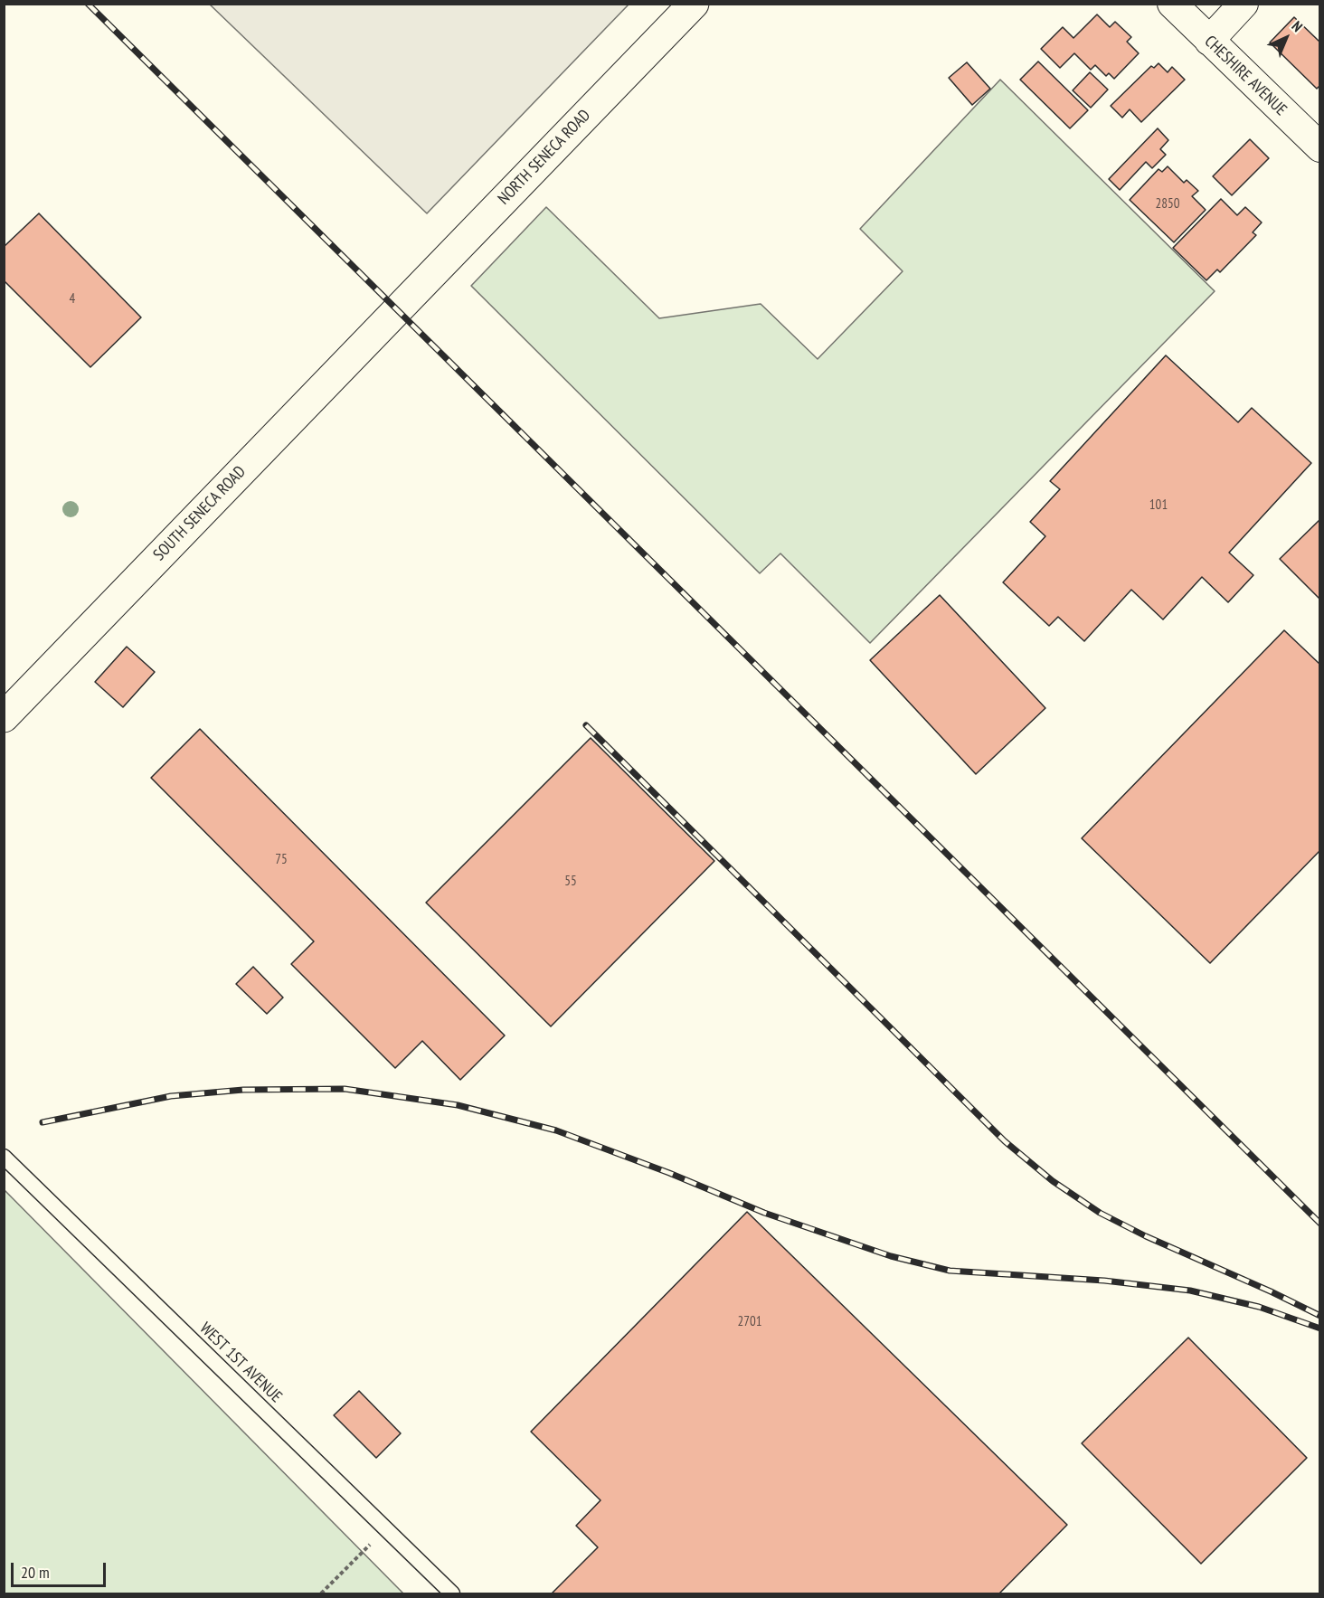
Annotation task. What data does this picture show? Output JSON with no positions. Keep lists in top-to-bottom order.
{
  "streets": {
    "main road": ["NORTH SENECA ROAD", "SOUTH SENECA ROAD"],
    "street": ["CHESHIRE AVENUE"],
    "lane": ["WEST 1ST AVENUE"]
  },
  "crossings": [
    ["NORTH SENECA ROAD", "SOUTH SENECA ROAD"]
  ],
  "house_numbers": [
    "2850",
    "4",
    "101",
    "75",
    "55",
    "2701"
  ],
  "scale_bar": "20 m",
  "north": "top right"
}
